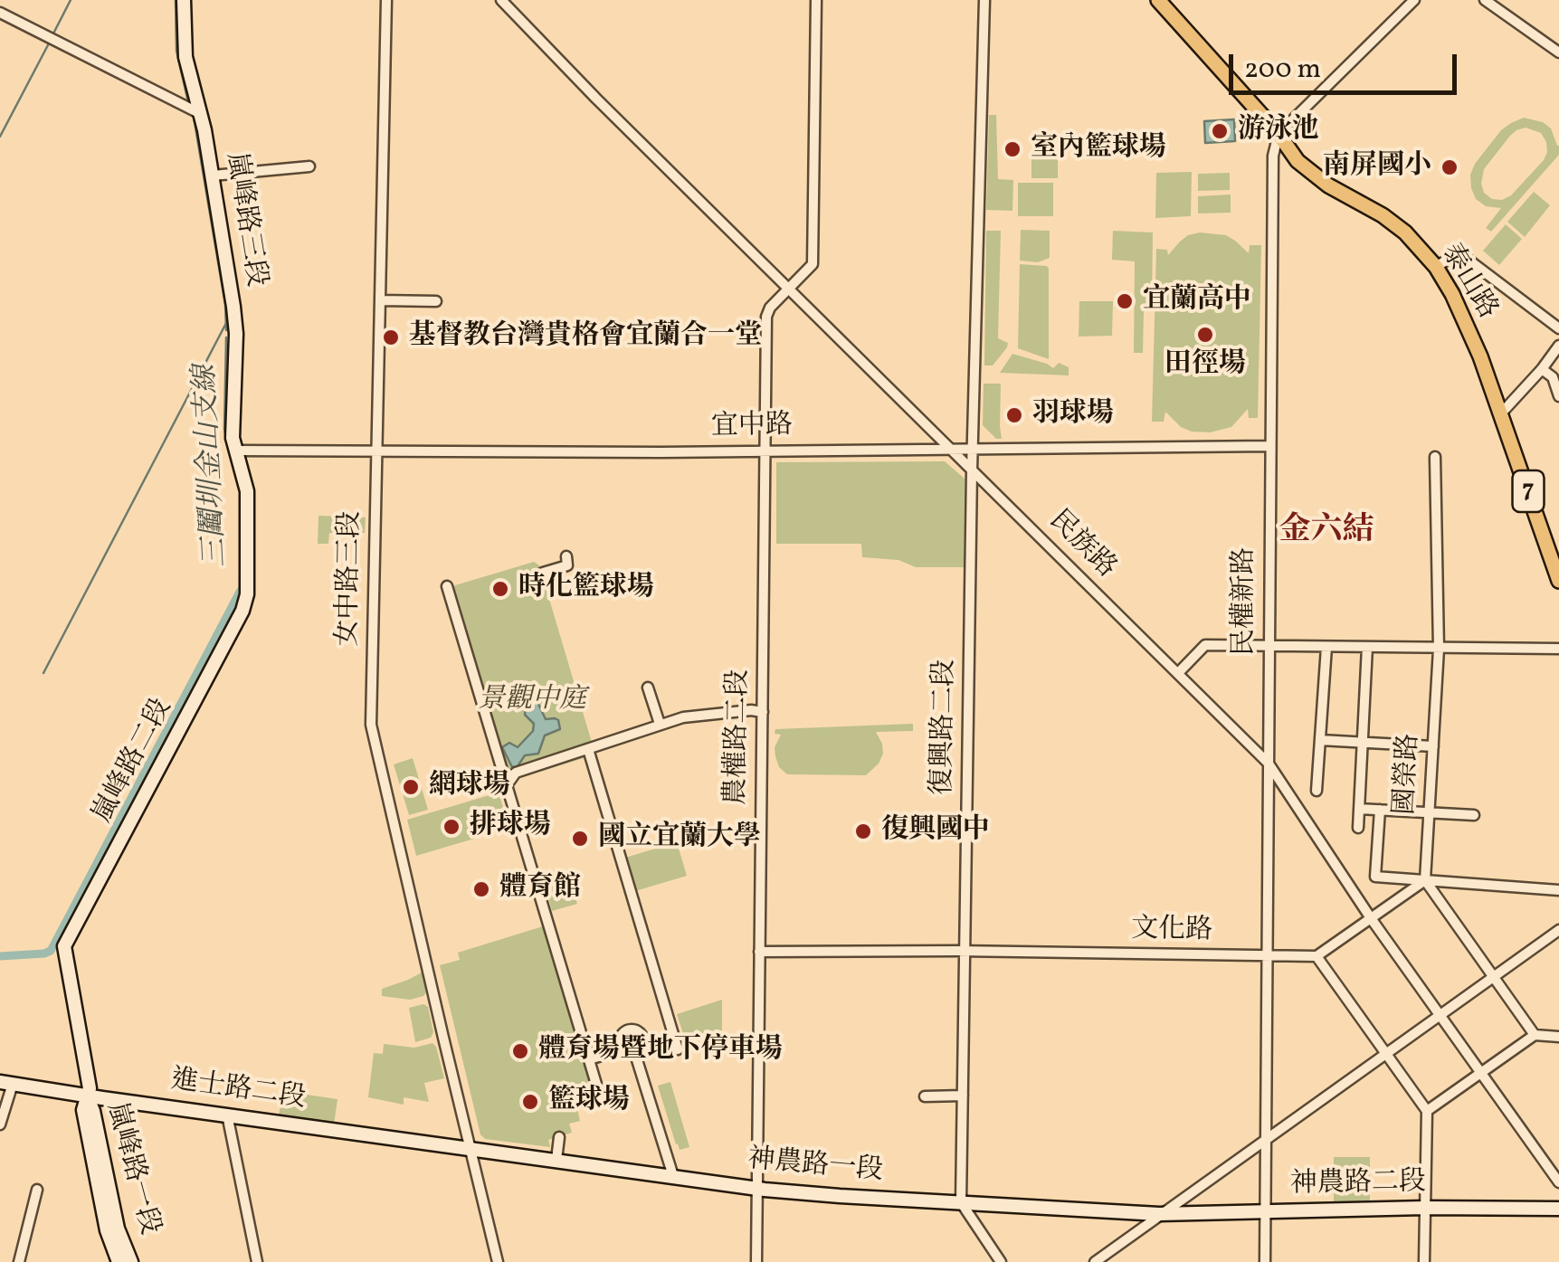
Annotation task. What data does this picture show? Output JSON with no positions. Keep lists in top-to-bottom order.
{
  "streets": {
    "main road": ["泰山路", "7"],
    "street": [
      "嵐峰路三段",
      "宜中路",
      "民族路",
      "女中路三段",
      "民權新路",
      "復興路二段",
      "農權路二段",
      "嵐峰路二段",
      "國榮路",
      "文化路",
      "進士路二段",
      "神農路一段",
      "嵐峰路一段",
      "神農路二段"
    ]
  },
  "crossings": [
    ["嵐峰路三段", "宜中路"],
    ["嵐峰路三段", "嵐峰路二段"],
    ["泰山路", "民權新路"],
    ["宜中路", "民族路"],
    ["宜中路", "女中路三段"],
    ["宜中路", "民權新路"],
    ["宜中路", "復興路二段"],
    ["宜中路", "農權路二段"],
    ["宜中路", "嵐峰路二段"],
    ["民族路", "民權新路"],
    ["民族路", "復興路二段"],
    ["民族路", "農權路二段"],
    ["女中路三段", "進士路二段"],
    ["女中路三段", "神農路一段"],
    ["民權新路", "文化路"],
    ["民權新路", "神農路二段"],
    ["復興路二段", "文化路"],
    ["復興路二段", "神農路一段"],
    ["農權路二段", "文化路"],
    ["農權路二段", "神農路一段"],
    ["嵐峰路二段", "進士路二段"],
    ["嵐峰路二段", "嵐峰路一段"],
    ["進士路二段", "神農路一段"],
    ["進士路二段", "嵐峰路一段"],
    ["神農路一段", "神農路二段"]
  ],
  "districts": ["金六結"],
  "water": ["三鬮圳金山支線"],
  "parks": ["景觀中庭"],
  "places": [
    "游泳池",
    "室內籃球場",
    "南屏國小",
    "宜蘭高中",
    "田徑場",
    "基督教台灣貴格會宜蘭合一堂",
    "羽球場",
    "時化籃球場",
    "網球場",
    "排球場",
    "復興國中",
    "國立宜蘭大學",
    "體育館",
    "體育場暨地下停車場",
    "籃球場"
  ],
  "scale_bar": "200 m"
}
